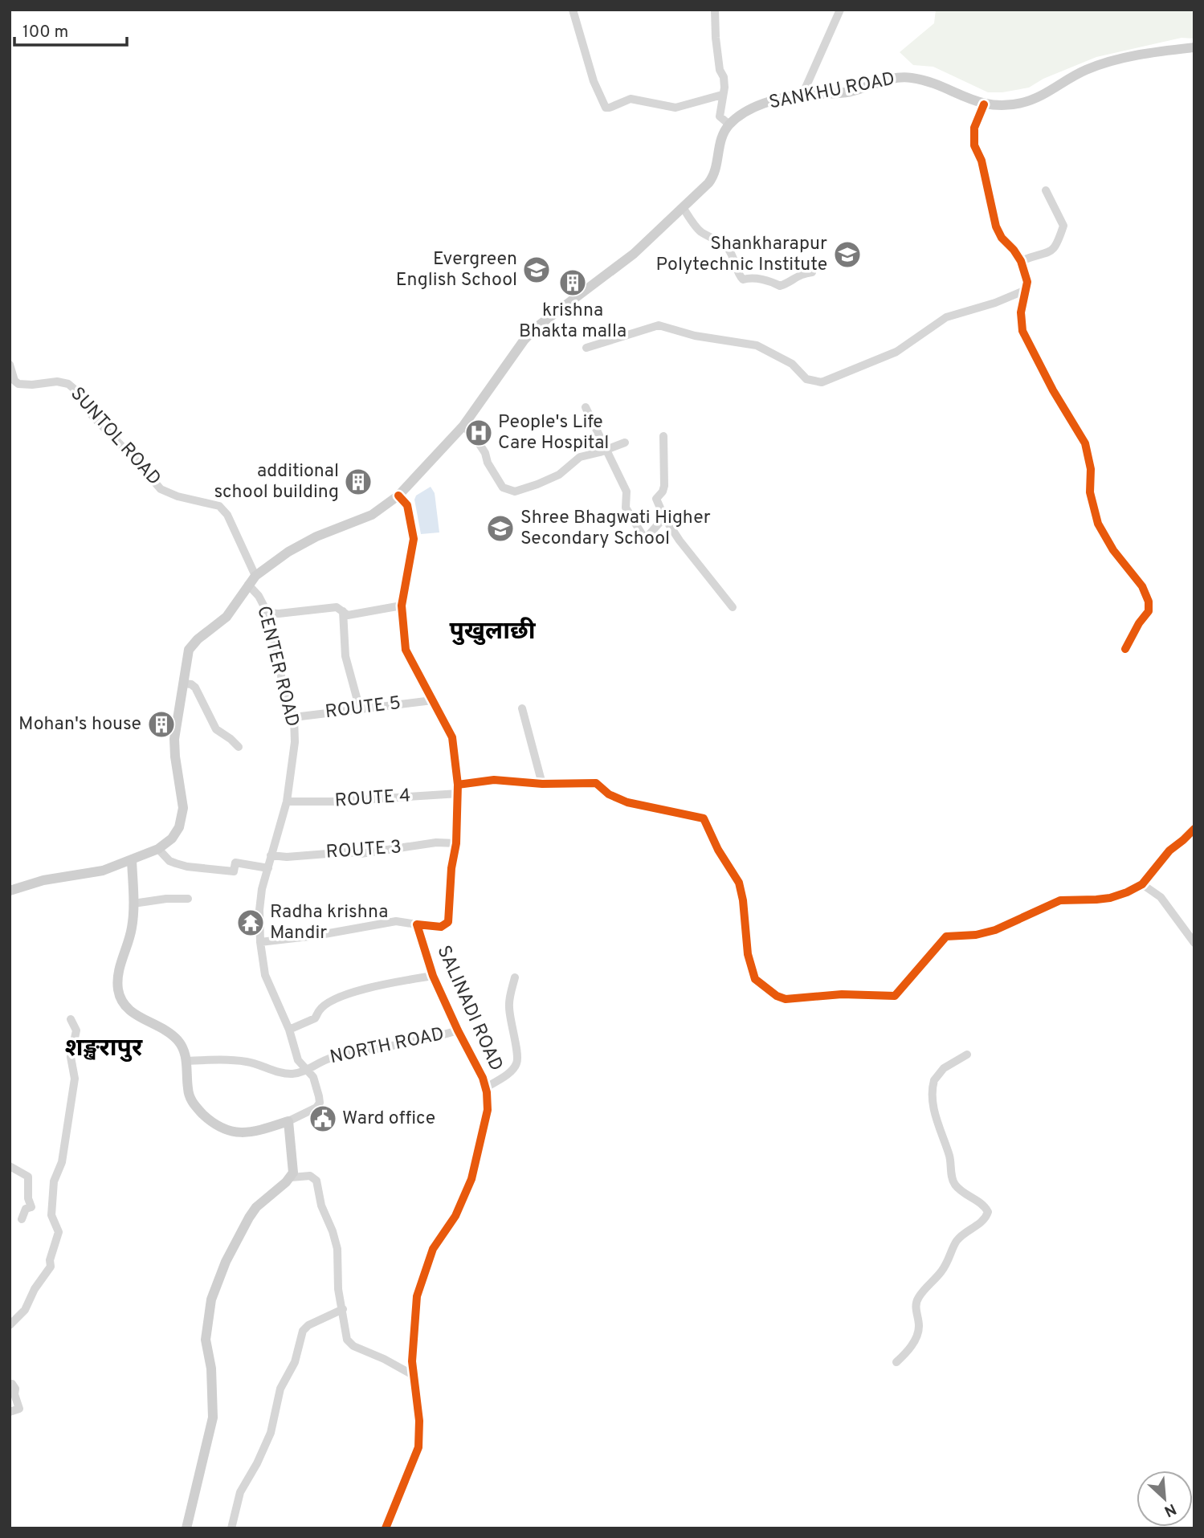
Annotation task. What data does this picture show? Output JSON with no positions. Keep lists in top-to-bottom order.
{
  "streets": {
    "main road": ["SANKHU ROAD", "SALINADI ROAD"],
    "street": [
      "SUNTOL ROAD",
      "CENTER ROAD",
      "ROUTE 5",
      "ROUTE 4",
      "ROUTE 3",
      "NORTH ROAD"
    ]
  },
  "crossings": [
    ["CENTER ROAD", "ROUTE 5"],
    ["CENTER ROAD", "ROUTE 4"],
    ["CENTER ROAD", "ROUTE 3"],
    ["CENTER ROAD", "NORTH ROAD"],
    ["ROUTE 5", "SALINADI ROAD"],
    ["ROUTE 4", "SALINADI ROAD"],
    ["ROUTE 3", "SALINADI ROAD"],
    ["SALINADI ROAD", "NORTH ROAD"]
  ],
  "districts": ["पुखुलाछी", "शङ्खरापुर"],
  "places": {
    "school or university": ["Shankharapur Polytechnic Institute", "Evergreen English School", "Shree Bhagwati Higher Secondary School"],
    "building": ["krishna Bhakta malla", "additional school building", "Mohan's house"],
    "hospital": ["People's Life Care Hospital"],
    "temple": ["Radha krishna Mandir"],
    "public building": ["Ward office"]
  },
  "scale_bar": "100 m",
  "north": "bottom right"
}
